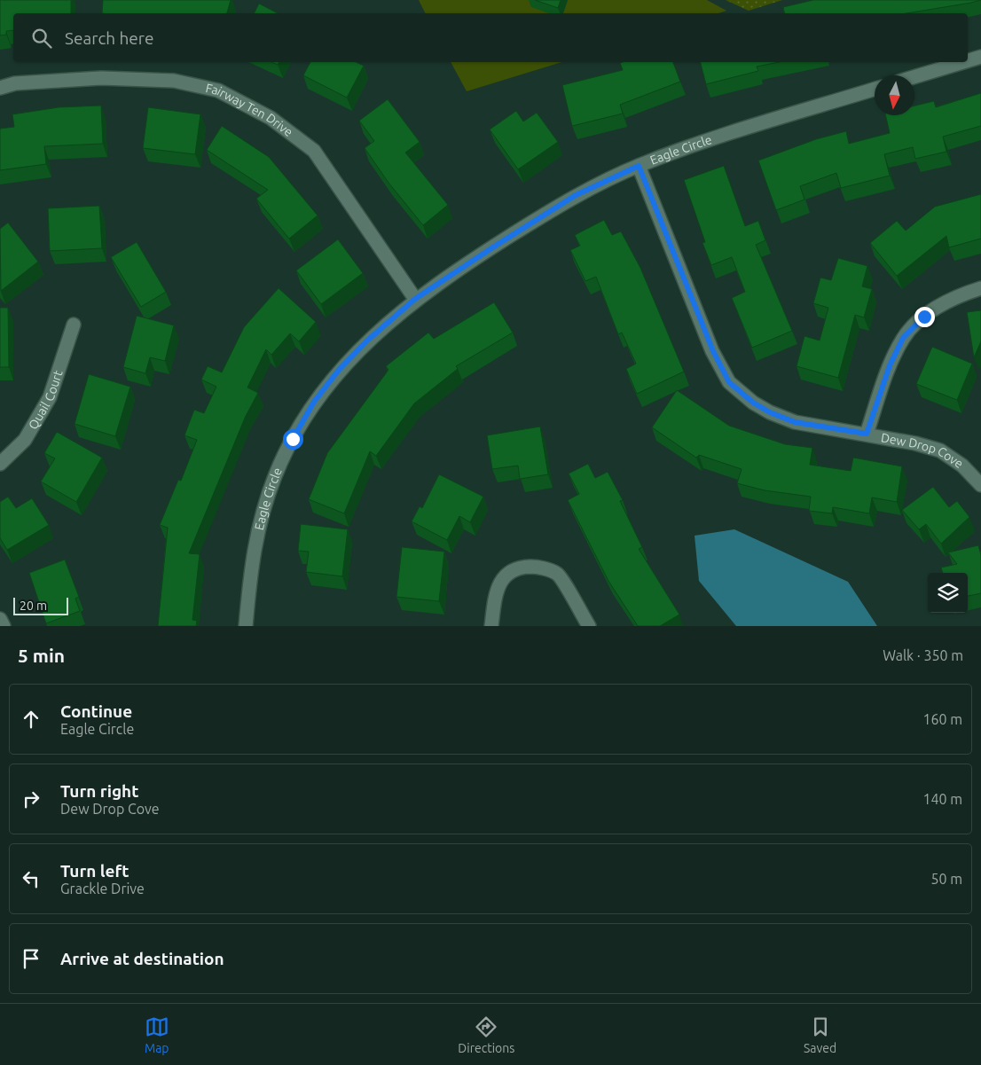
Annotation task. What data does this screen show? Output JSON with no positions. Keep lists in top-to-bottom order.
{
  "streets": {
    "street": [
      "Fairway Ten Drive",
      "Eagle Circle",
      "Quail Court",
      "Dew Drop Cove"
    ]
  },
  "crossings": [
    ["Fairway Ten Drive", "Eagle Circle"],
    ["Eagle Circle", "Dew Drop Cove"]
  ],
  "scale_bar": "20 m",
  "north": "bottom",
  "page": {
    "search": "Search here",
    "scale": "20 m",
    "heading": ["5 min", "Walk · 350 m"],
    "list": [
      ["Continue", "Eagle Circle", "160 m"],
      ["Turn right", "Dew Drop Cove", "140 m"],
      ["Turn left", "Grackle Drive", "50 m"],
      "Arrive at destination"
    ],
    "nav": ["Map", "Directions", "Saved"]
  }
}
